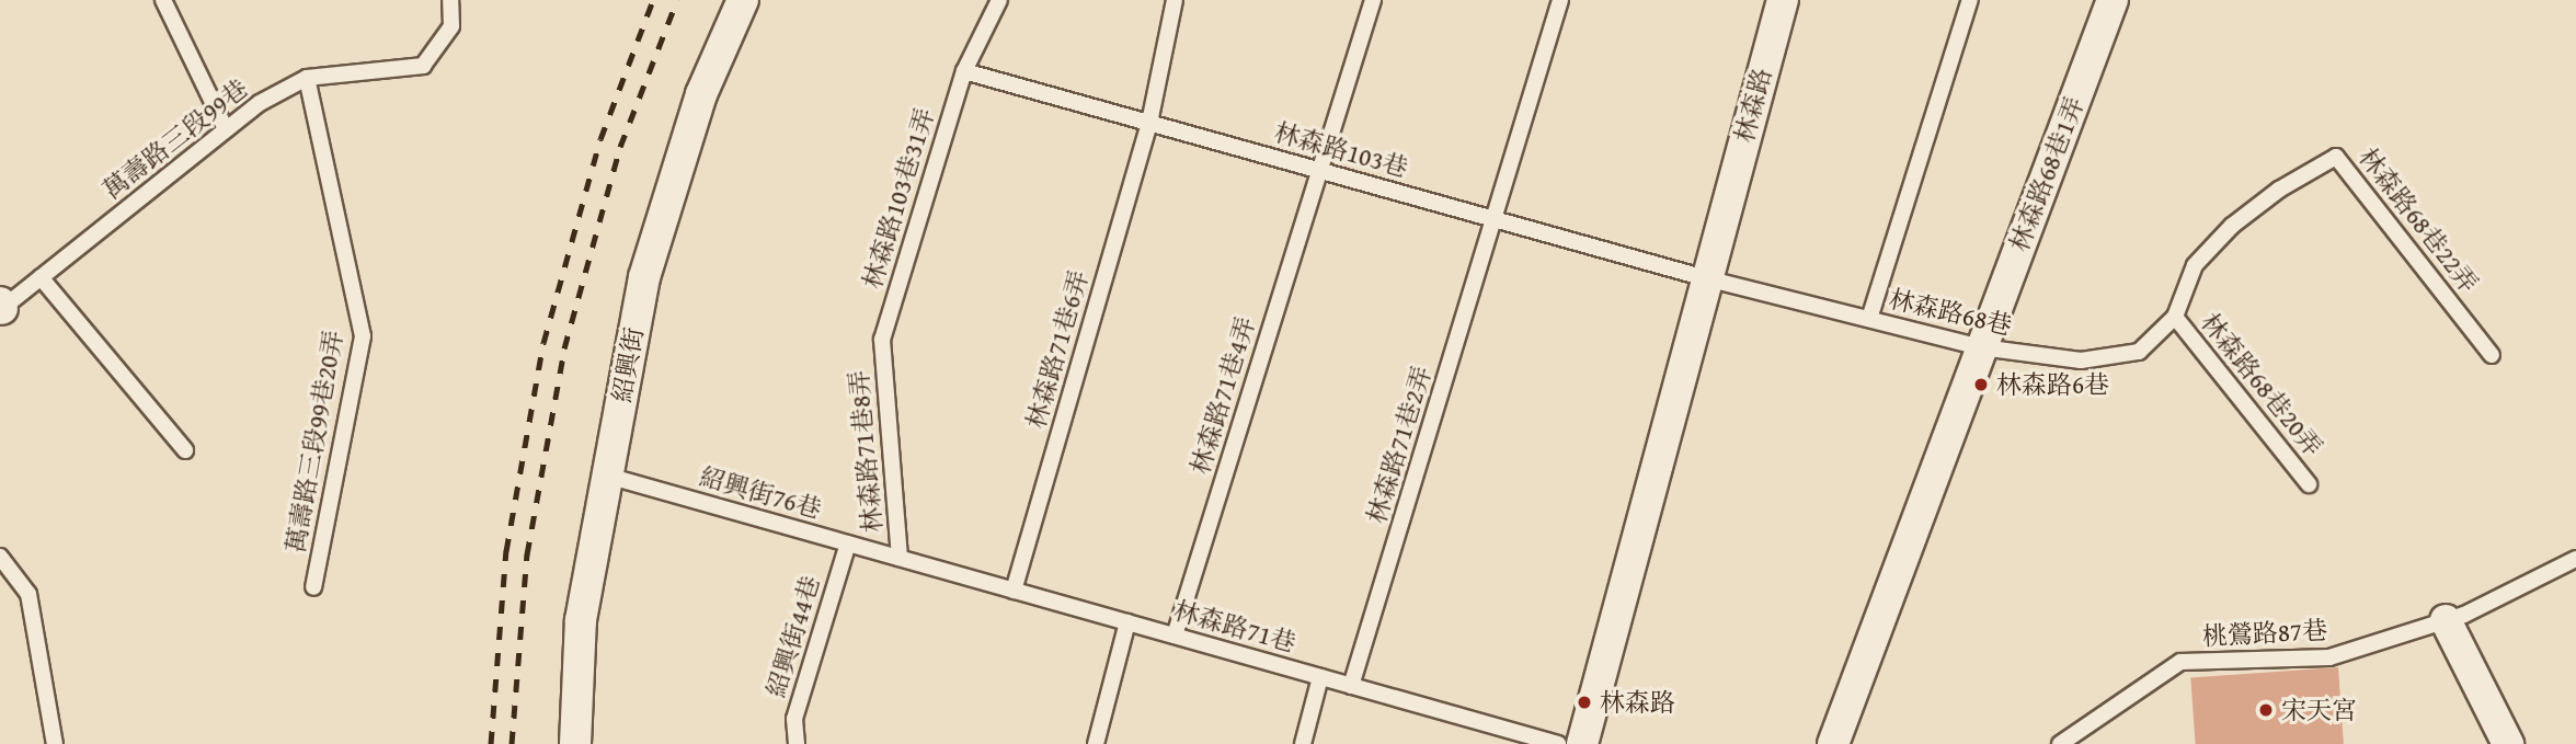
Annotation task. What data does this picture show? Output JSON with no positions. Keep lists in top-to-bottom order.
{
  "streets": {
    "street": ["林森路", "林森路68巷1弄", "紹興街"],
    "lane": [
      "萬壽路三段99巷",
      "林森路103巷",
      "林森路103巷31弄",
      "林森路68巷22弄",
      "林森路68巷",
      "林森路71巷6弄",
      "林森路68巷20弄",
      "林森路71巷4弄",
      "萬壽路三段99巷20弄",
      "林森路71巷2弄",
      "林森路71巷8弄",
      "紹興街76巷",
      "林森路71巷",
      "桃鶯路87巷",
      "紹興街44巷"
    ]
  },
  "crossings": [
    ["林森路", "林森路103巷"],
    ["林森路", "林森路68巷"],
    ["萬壽路三段99巷", "萬壽路三段99巷20弄"],
    ["林森路103巷", "林森路103巷31弄"],
    ["林森路103巷", "林森路68巷"],
    ["林森路103巷", "林森路71巷6弄"],
    ["林森路103巷", "林森路71巷4弄"],
    ["林森路103巷", "林森路71巷2弄"],
    ["林森路68巷1弄", "林森路68巷"],
    ["林森路103巷31弄", "林森路71巷8弄"],
    ["林森路68巷22弄", "林森路68巷"],
    ["林森路68巷22弄", "林森路68巷20弄"],
    ["林森路68巷", "林森路68巷20弄"],
    ["林森路71巷6弄", "林森路71巷"],
    ["紹興街", "紹興街76巷"],
    ["林森路71巷4弄", "林森路71巷"],
    ["林森路71巷2弄", "林森路71巷"],
    ["林森路71巷8弄", "紹興街76巷"],
    ["林森路71巷8弄", "林森路71巷"],
    ["紹興街76巷", "林森路71巷"],
    ["紹興街76巷", "紹興街44巷"]
  ],
  "places": ["林森路6巷", "林森路", "宋天宮"]
}
